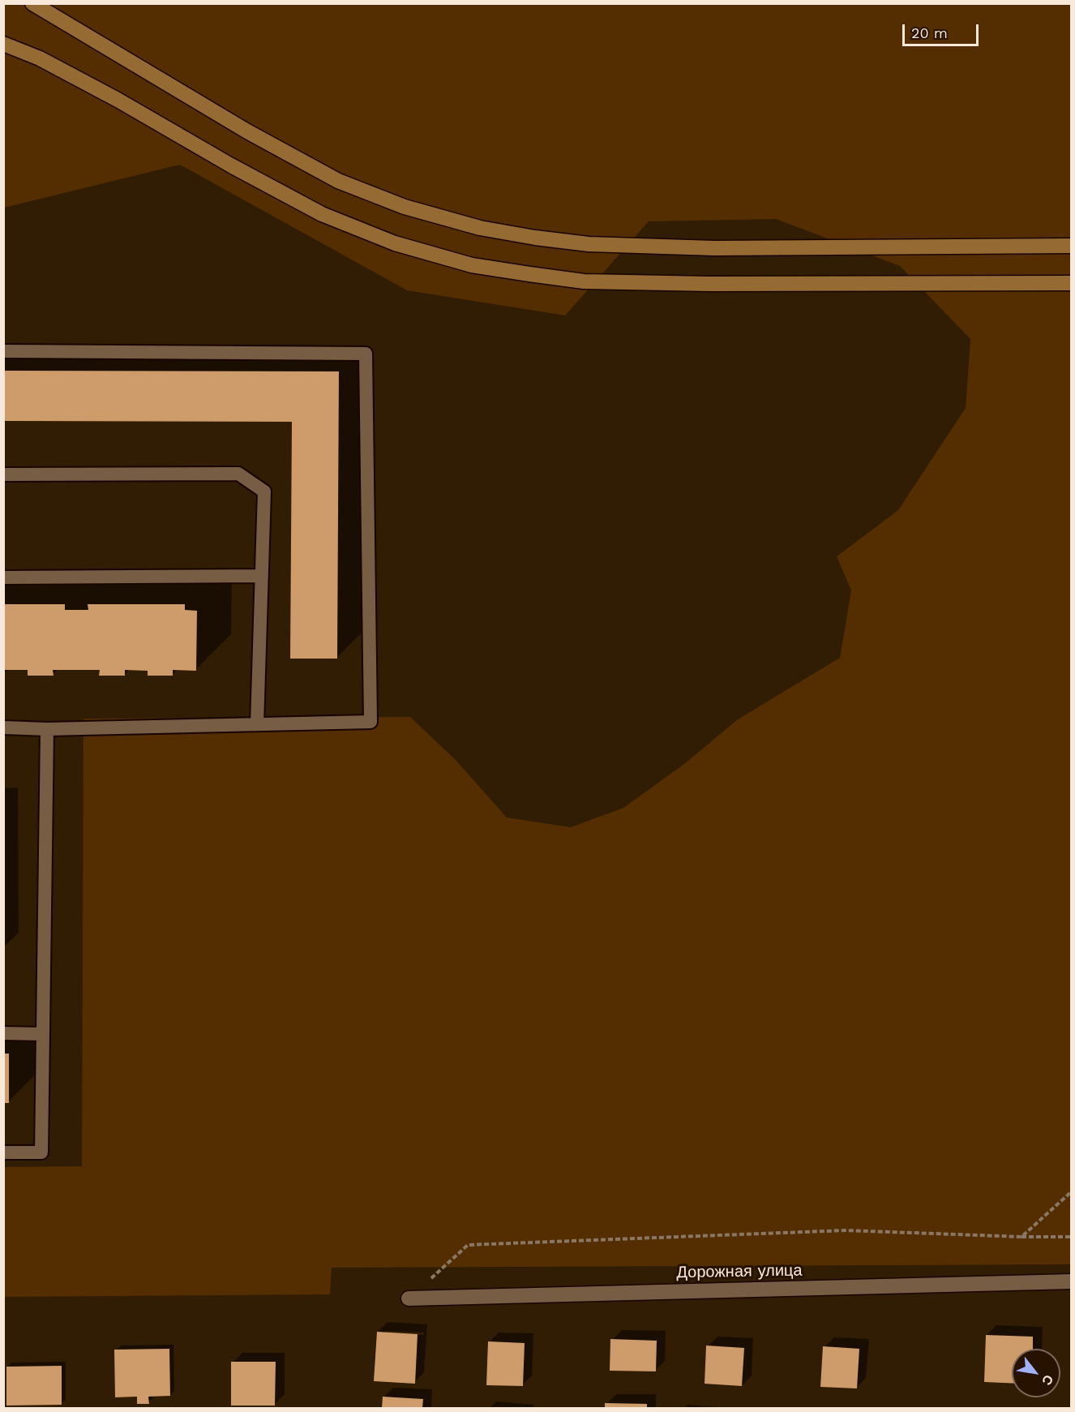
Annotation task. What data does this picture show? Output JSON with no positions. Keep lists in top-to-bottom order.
{
  "streets": {
    "street": ["Дорожная улица"]
  },
  "scale_bar": "20 m",
  "north": "bottom right"
}
